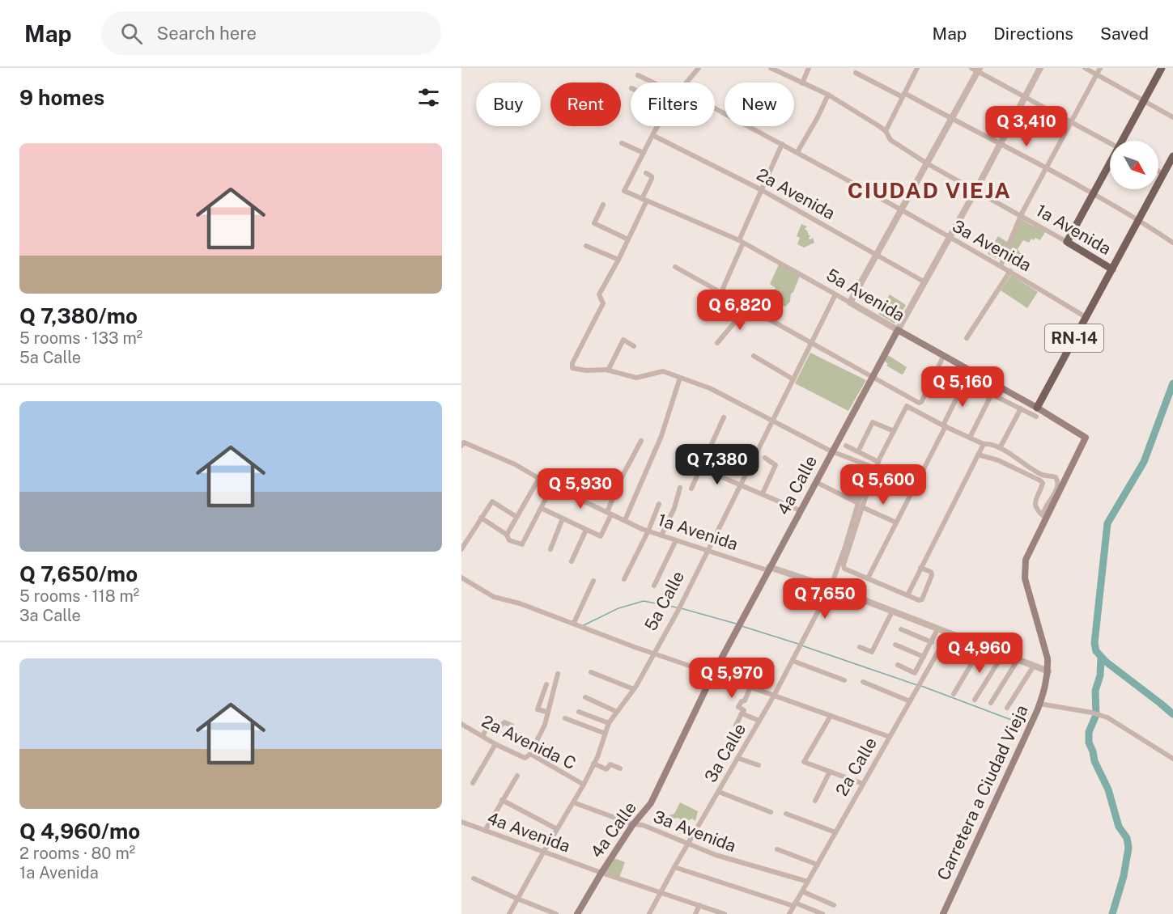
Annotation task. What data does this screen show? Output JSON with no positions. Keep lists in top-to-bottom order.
{
  "streets": {
    "main road": [
      "1a Avenida",
      "5a Avenida",
      "RN-14",
      "4a Calle",
      "Carretera a Ciudad Vieja"
    ],
    "street": [
      "2a Avenida",
      "3a Avenida",
      "5a Calle",
      "2a Avenida C",
      "3a Calle",
      "2a Calle",
      "4a Avenida"
    ]
  },
  "crossings": [
    ["2a Avenida", "4a Calle"],
    ["1a Avenida", "RN-14"],
    ["1a Avenida", "4a Calle"],
    ["1a Avenida", "5a Calle"],
    ["1a Avenida", "3a Calle"],
    ["1a Avenida", "2a Calle"],
    ["1a Avenida", "Carretera a Ciudad Vieja"],
    ["3a Avenida", "RN-14"],
    ["3a Avenida", "4a Calle"],
    ["3a Avenida", "5a Calle"],
    ["3a Avenida", "3a Calle"],
    ["3a Avenida", "2a Calle"],
    ["5a Avenida", "RN-14"],
    ["5a Avenida", "4a Calle"],
    ["5a Avenida", "5a Calle"],
    ["5a Avenida", "Carretera a Ciudad Vieja"],
    ["4a Calle", "3a Calle"],
    ["4a Calle", "4a Avenida"],
    ["5a Calle", "2a Avenida C"],
    ["5a Calle", "4a Avenida"],
    ["3a Calle", "4a Avenida"]
  ],
  "districts": ["CIUDAD VIEJA"],
  "north": "bottom right",
  "page": {
    "header": "Map",
    "search": "Search here",
    "nav": ["Map", "Directions", "Saved"],
    "heading": "9 homes",
    "chip": [
      "Buy",
      "Rent",
      "Filters",
      "New"
    ],
    "price": [
      "Q 3,410",
      "Q 6,820",
      "Q 5,160",
      "Q 7,380",
      "Q 5,600",
      "Q 5,930",
      "Q 7,650",
      "Q 4,960",
      "Q 5,970"
    ],
    "list": [
      {
        "name": "Q 7,380/mo",
        "note": "5 rooms · 133 m² · 5a Calle"
      },
      {
        "name": "Q 7,650/mo",
        "note": "5 rooms · 118 m² · 3a Calle"
      },
      {
        "name": "Q 4,960/mo",
        "note": "2 rooms · 80 m² · 1a Avenida"
      }
    ]
  }
}
